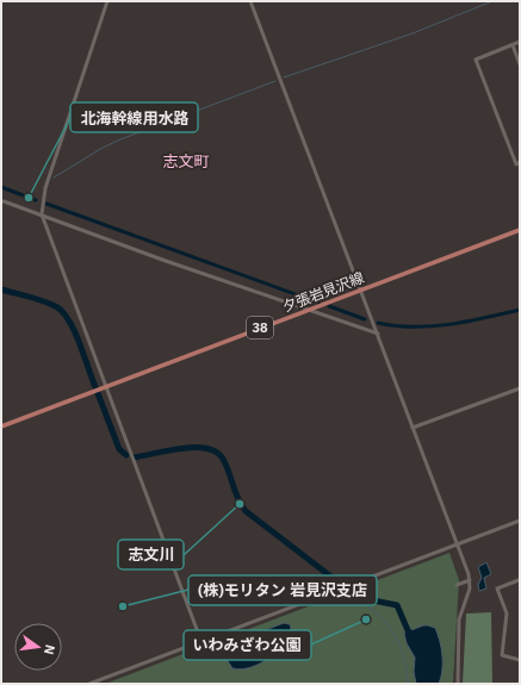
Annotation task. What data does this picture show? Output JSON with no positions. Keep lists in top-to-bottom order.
{
  "streets": {
    "main road": ["夕張岩見沢線", "38"]
  },
  "districts": ["志文町"],
  "places": [
    "北海幹線用水路",
    "志文川",
    "(株)モリタン 岩見沢支店",
    "いわみざわ公園"
  ],
  "north": "right"
}
